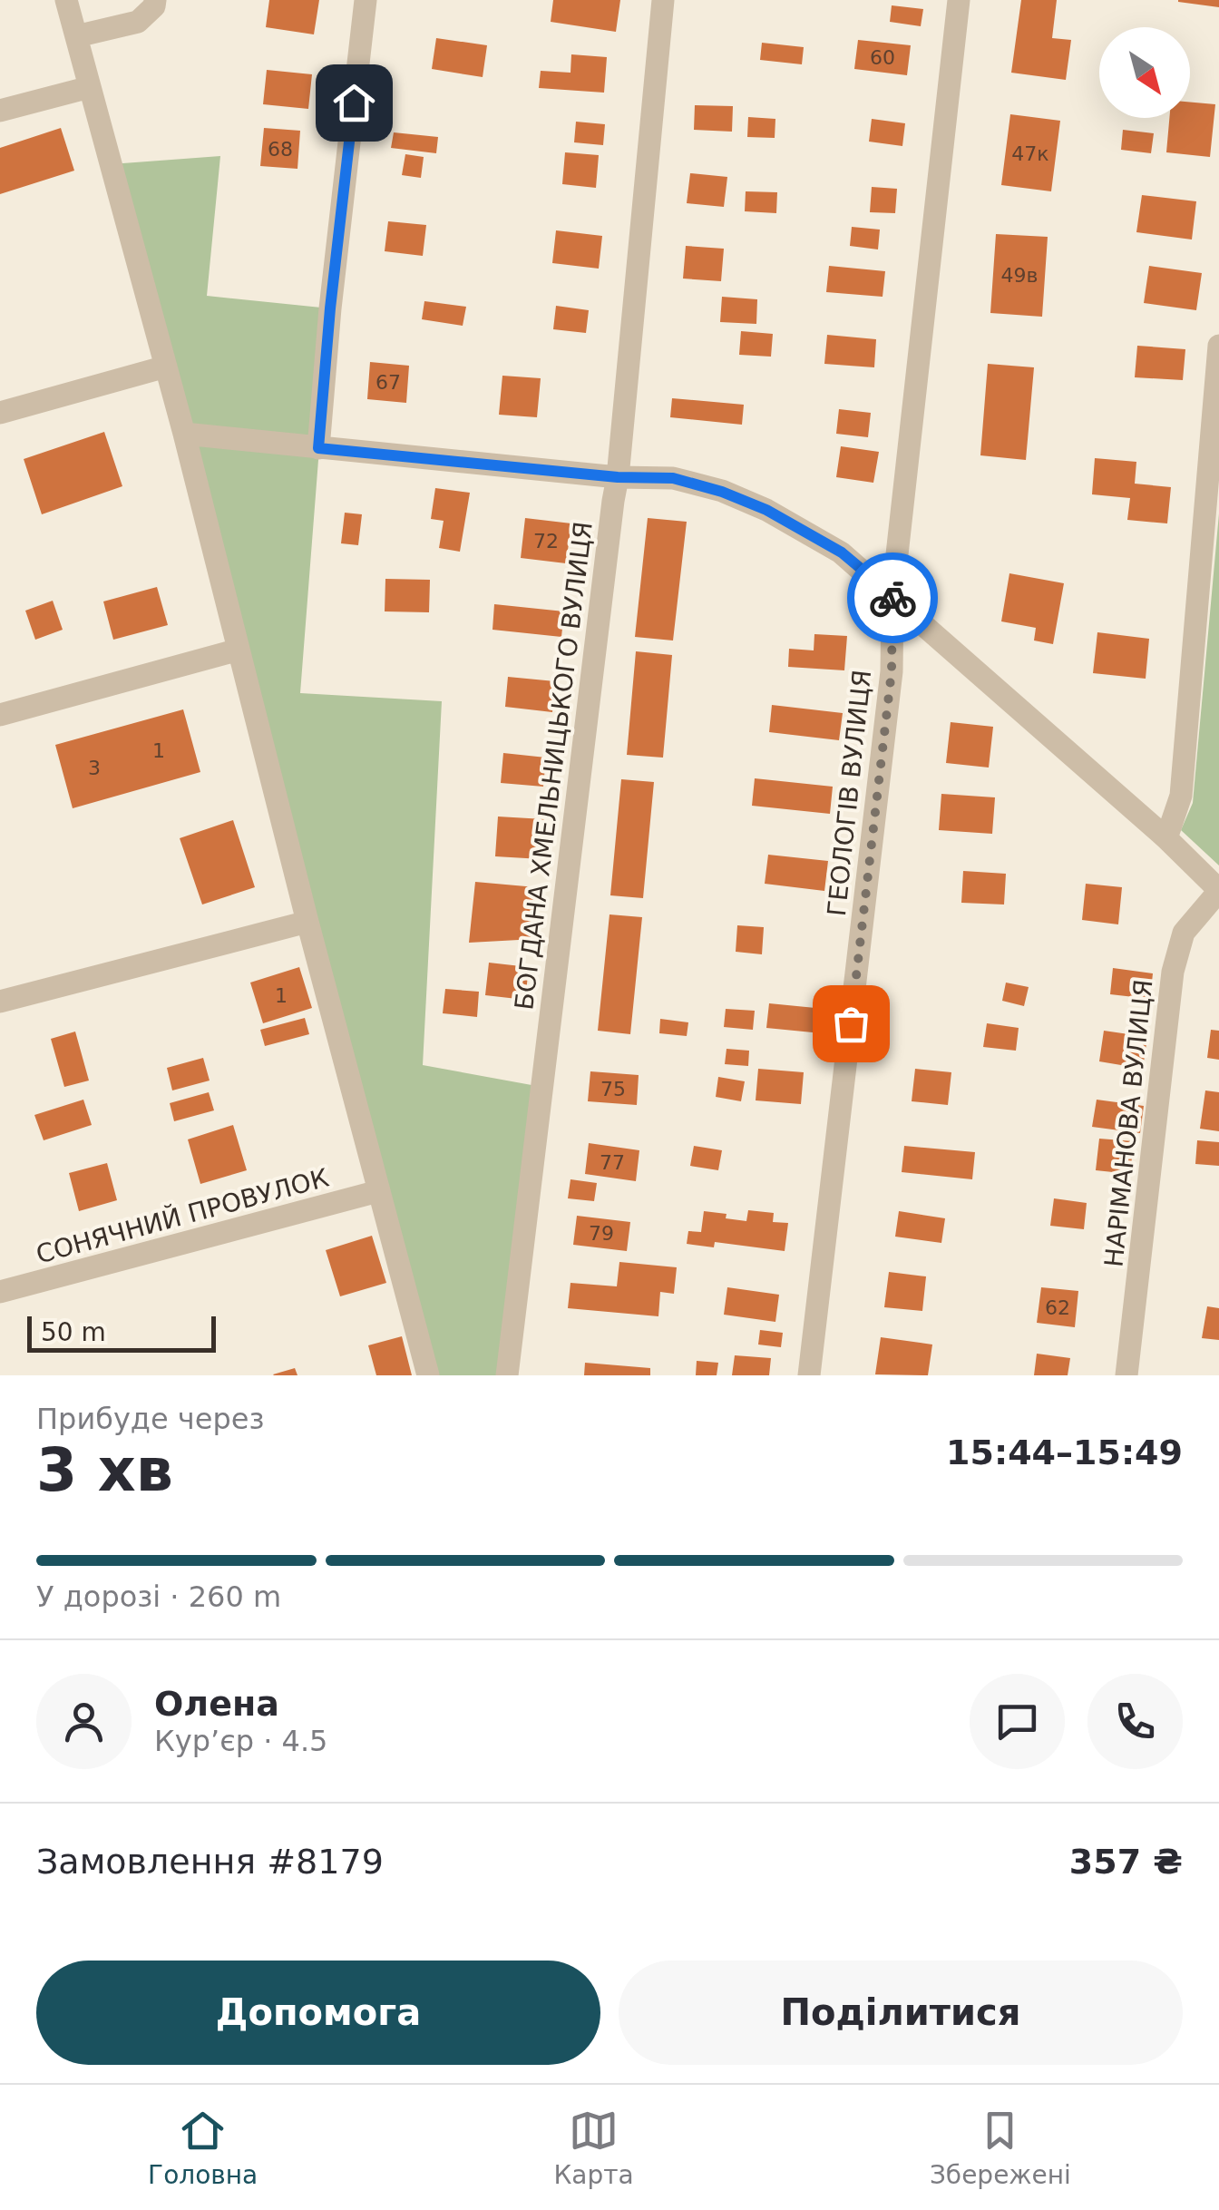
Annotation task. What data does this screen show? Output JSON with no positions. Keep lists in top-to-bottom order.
{
  "streets": {
    "street": [
      "БОГДАНА ХМЕЛЬНИЦЬКОГО ВУЛИЦЯ",
      "ГЕОЛОГІВ ВУЛИЦЯ",
      "НАРІМАНОВА ВУЛИЦЯ",
      "СОНЯЧНИЙ ПРОВУЛОК"
    ]
  },
  "house_numbers": [
    "60",
    "68",
    "47к",
    "49в",
    "67",
    "72",
    "1",
    "3",
    "1",
    "75",
    "77",
    "79",
    "62"
  ],
  "scale_bar": "50 m",
  "north": "bottom right",
  "page": {
    "scale": "50 m",
    "heading": ["3 хв", "Прибуде через", "15:44–15:49"],
    "panel": [
      "Олена",
      "Кур’єр · 4.5",
      "Замовлення #8179",
      "357 ₴"
    ],
    "bar": "У дорозі · 260 m",
    "buttons": ["Допомога", "Поділитися"],
    "tabs": ["Головна", "Карта", "Збережені"]
  }
}
